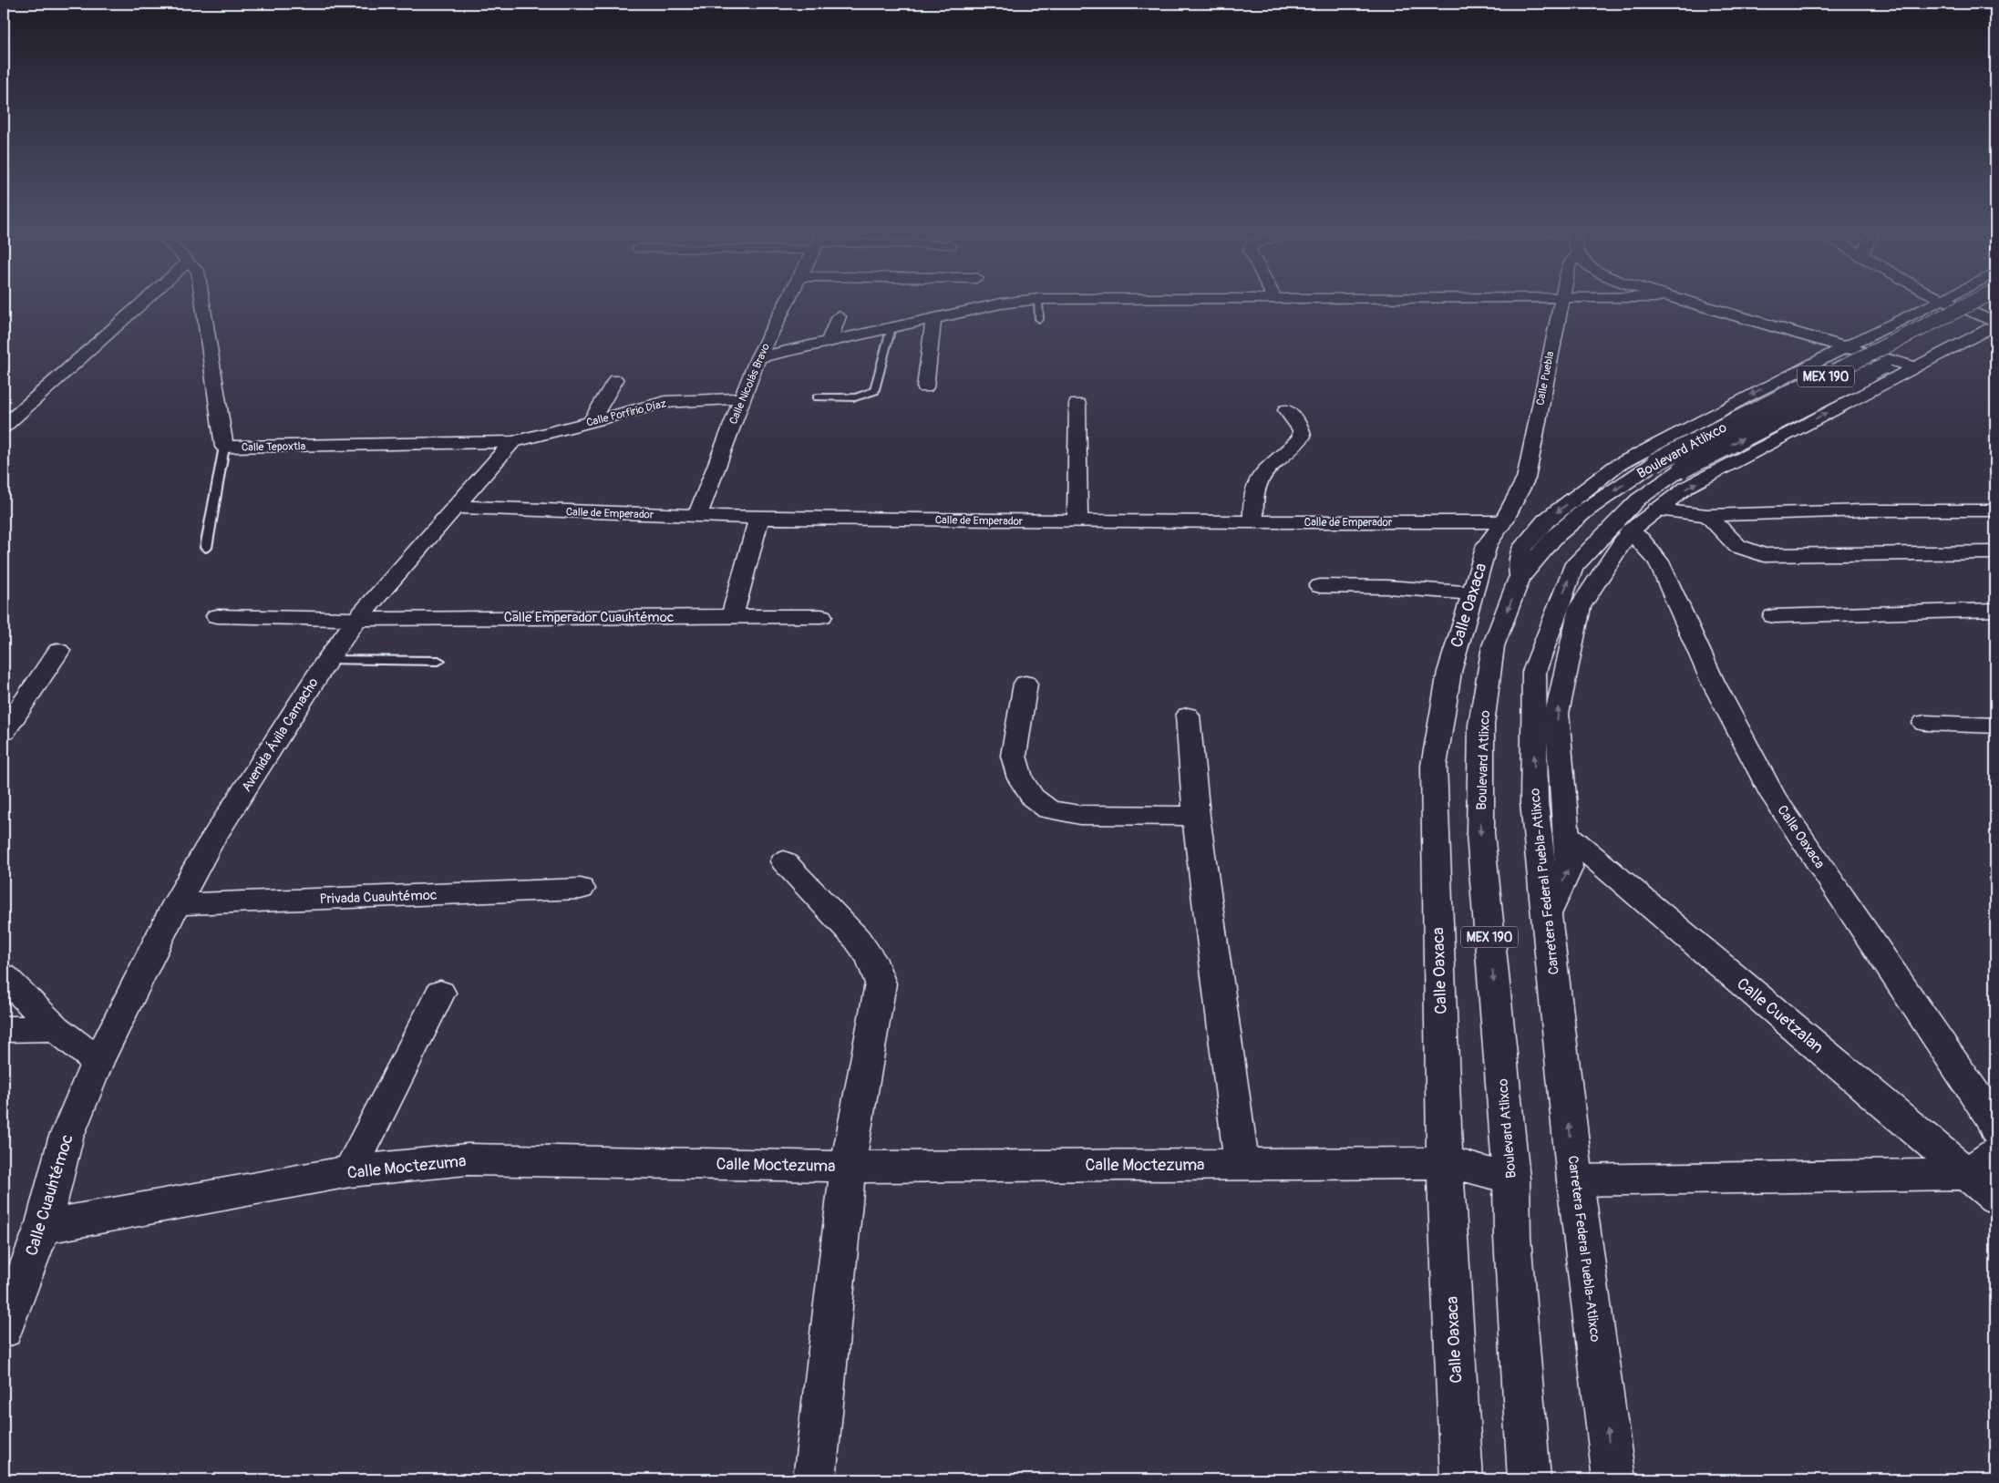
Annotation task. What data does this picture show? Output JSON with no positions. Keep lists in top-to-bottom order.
{
  "streets": {
    "street": [
      "MEX 190",
      "Calle Puebla",
      "Calle Nicolás Bravo",
      "Calle Porfirio Díaz",
      "Calle Tepoxtla",
      "Boulevard Atlixco",
      "Calle de Emperador",
      "Calle Oaxaca",
      "Calle Emperador Cuauhtémoc",
      "Avenida Ávila Camacho",
      "Carretera Federal Puebla-Atlixco",
      "Privada Cuauhtémoc",
      "Calle Cuetzalan",
      "Calle Moctezuma",
      "Calle Cuauhtémoc"
    ]
  },
  "crossings": [
    ["Calle Puebla", "Calle Oaxaca"],
    ["Calle Nicolás Bravo", "Calle Porfirio Díaz"],
    ["Calle Nicolás Bravo", "Calle de Emperador"],
    ["Calle Porfirio Díaz", "Calle Tepoxtla"],
    ["Calle Porfirio Díaz", "Avenida Ávila Camacho"],
    ["Calle Tepoxtla", "Avenida Ávila Camacho"],
    ["Boulevard Atlixco", "Carretera Federal Puebla-Atlixco"],
    ["Boulevard Atlixco", "Calle Moctezuma"],
    ["Calle de Emperador", "Calle Oaxaca"],
    ["Calle de Emperador", "Avenida Ávila Camacho"],
    ["Calle Oaxaca", "Calle Moctezuma"],
    ["Calle Emperador Cuauhtémoc", "Avenida Ávila Camacho"],
    ["Avenida Ávila Camacho", "Privada Cuauhtémoc"],
    ["Avenida Ávila Camacho", "Calle Cuauhtémoc"],
    ["Calle Moctezuma", "Calle Cuauhtémoc"]
  ],
  "one_way": ["Carretera Federal Puebla-Atlixco"]
}
